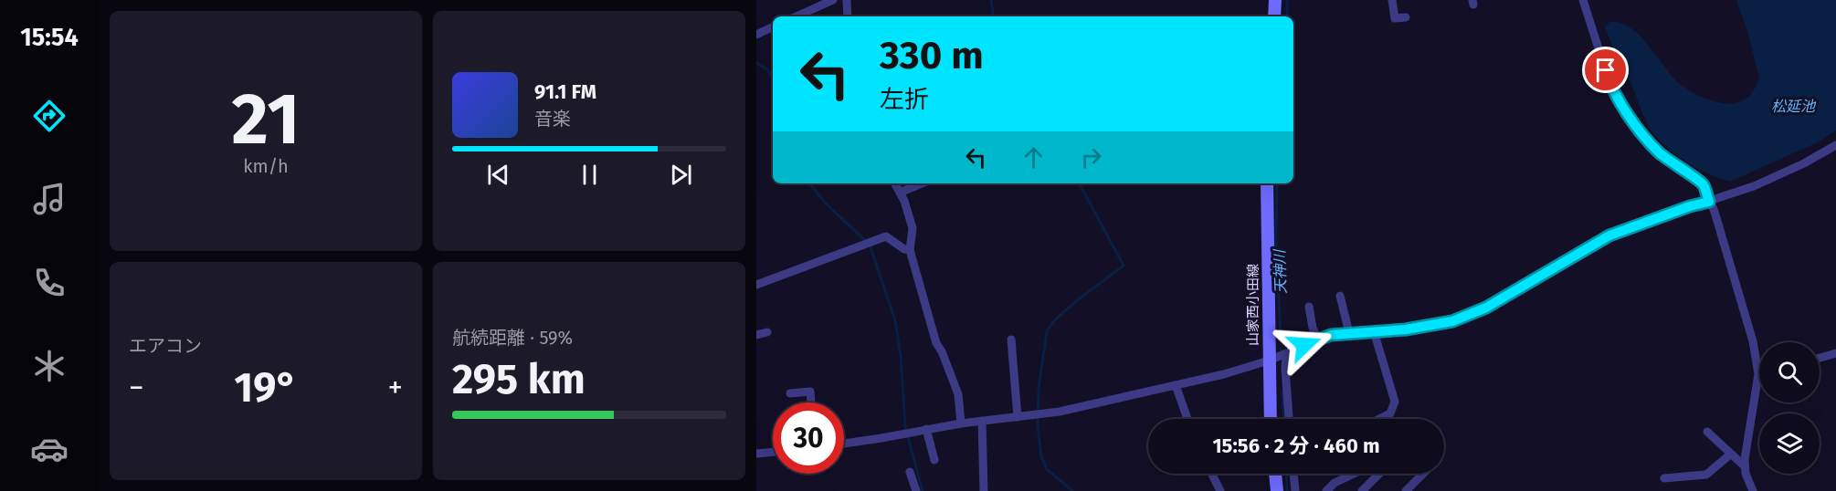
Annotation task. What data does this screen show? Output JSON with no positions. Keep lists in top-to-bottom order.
{
  "streets": {
    "main road": ["山家西小田線"]
  },
  "water": ["松延池", "天神川"],
  "page": {
    "tabs": "15:54",
    "tile": [
      ["21", "km/h"],
      "エアコン",
      ["航続距離 · 59%", "295 km"]
    ],
    "turn": ["330 m", "左折"],
    "song": ["91.1 FM", "音楽"],
    "heat": ["−", "19°", "+"],
    "limit": "30",
    "trip": "15:56 · 2 分 · 460 m"
  }
}
